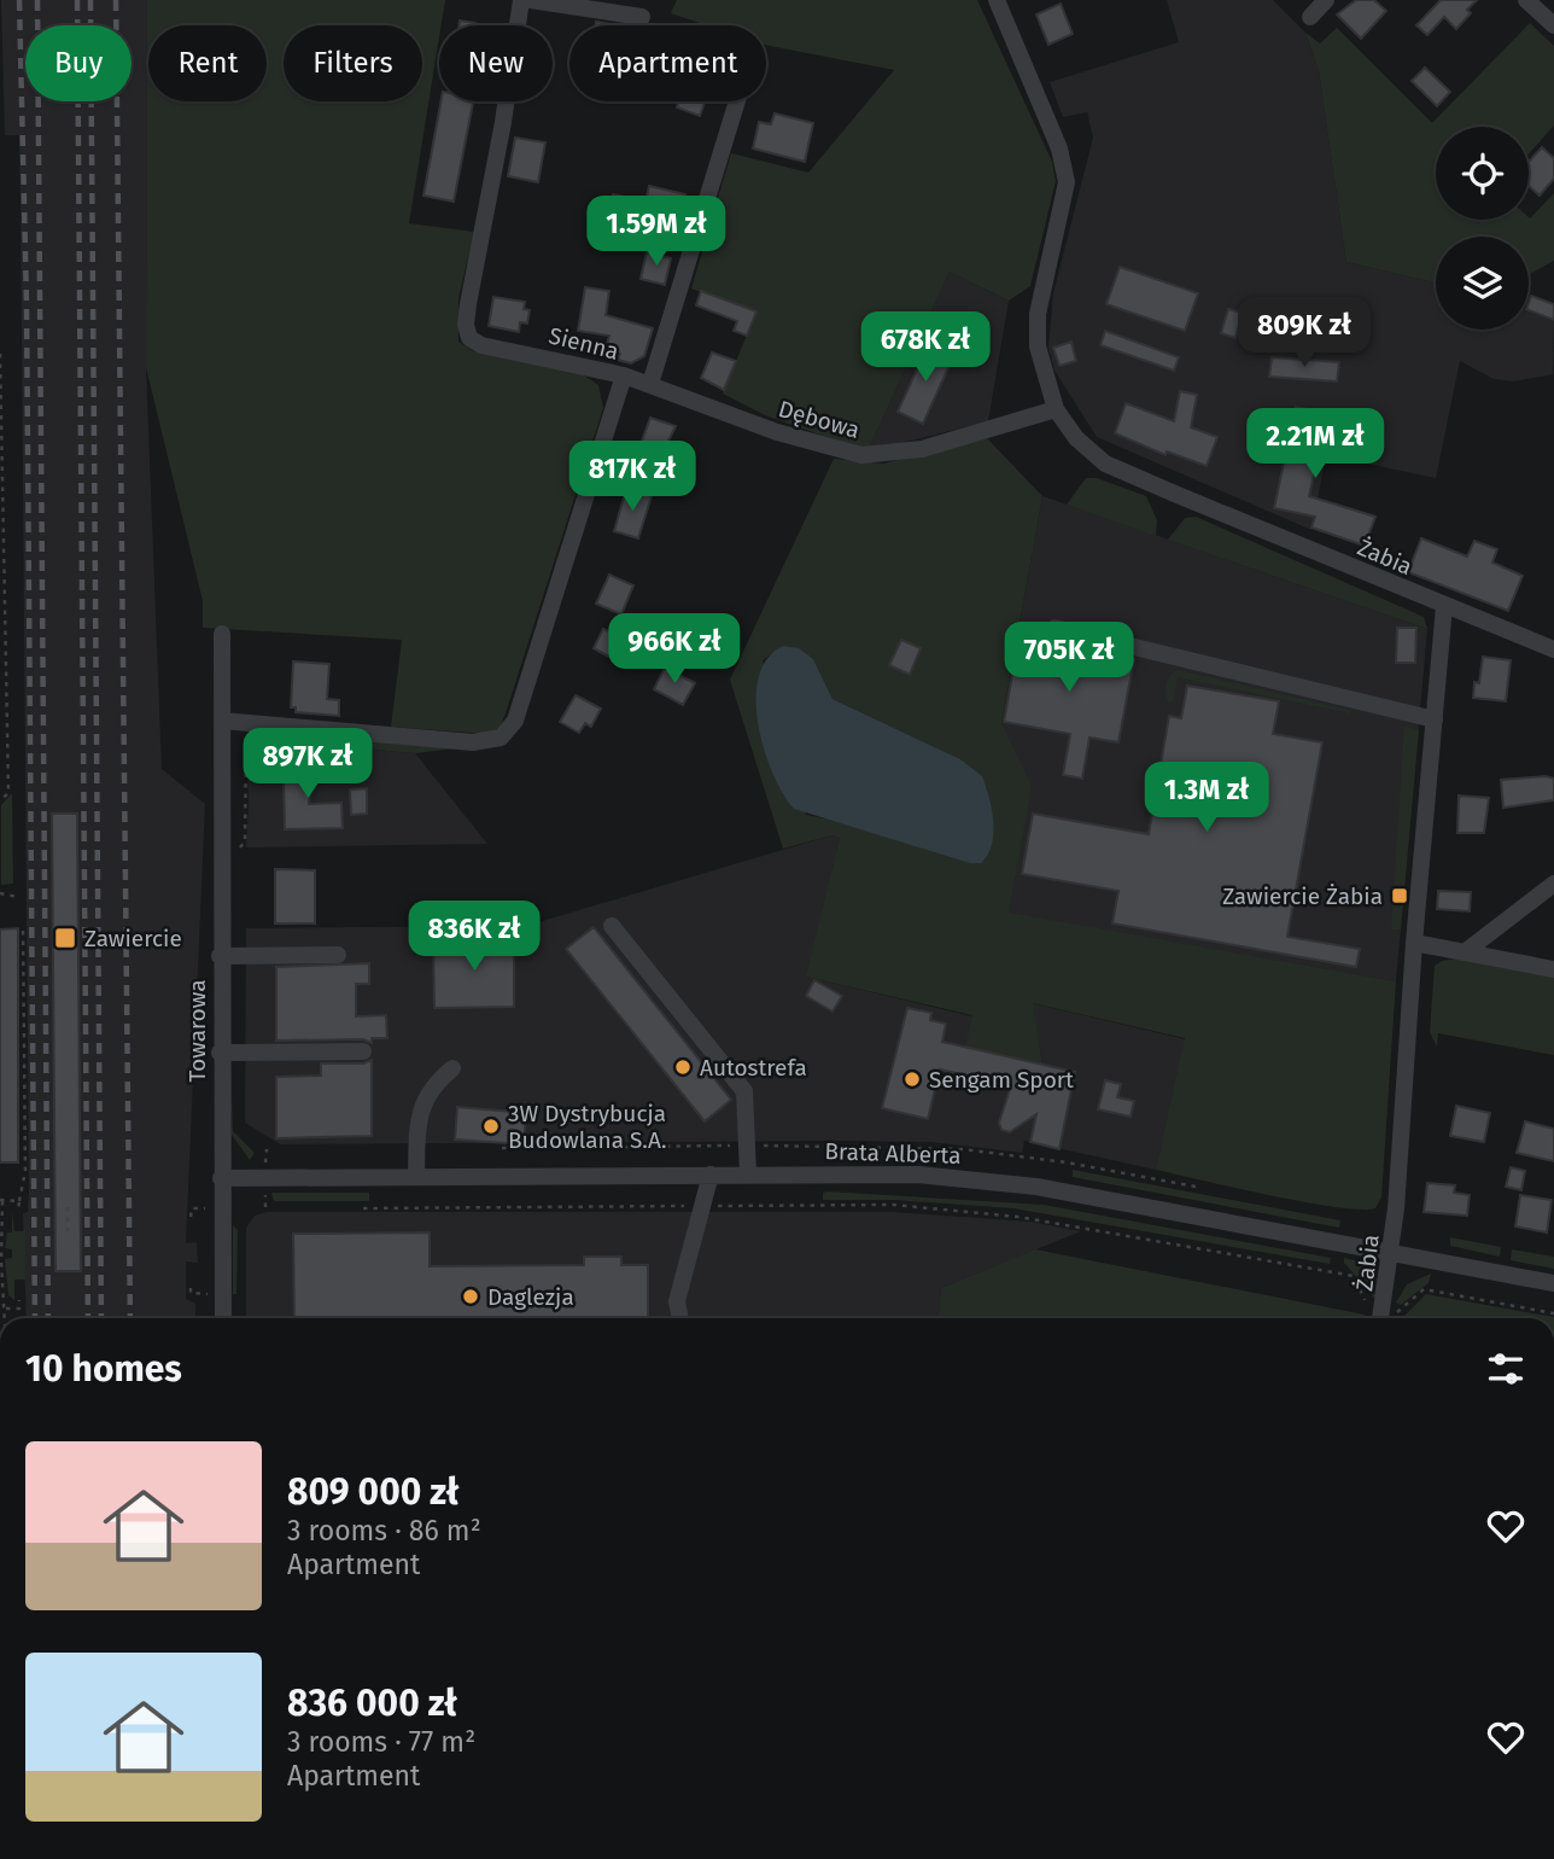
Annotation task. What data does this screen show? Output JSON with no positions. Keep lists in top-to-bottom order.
{
  "streets": {
    "street": [
      "Sienna",
      "Dębowa",
      "Żabia",
      "Towarowa",
      "Brata Alberta"
    ]
  },
  "crossings": [
    ["Sienna", "Dębowa"],
    ["Sienna", "Towarowa"],
    ["Dębowa", "Żabia"],
    ["Żabia", "Brata Alberta"],
    ["Towarowa", "Brata Alberta"]
  ],
  "places": {
    "transit": ["Zawiercie Żabia", "Zawiercie"],
    "other": [
      "Autostrefa",
      "Sengam Sport",
      "3W Dystrybucja Budowlana S.A.",
      "Daglezja"
    ]
  },
  "page": {
    "chip": [
      "Buy",
      "Rent",
      "Filters",
      "New",
      "Apartment"
    ],
    "price": [
      "1.59M zł",
      "809K zł",
      "678K zł",
      "2.21M zł",
      "817K zł",
      "966K zł",
      "705K zł",
      "897K zł",
      "1.3M zł",
      "836K zł"
    ],
    "heading": "10 homes",
    "list": [
      {
        "name": "809 000 zł",
        "note": "3 rooms · 86 m² · Apartment"
      },
      {
        "name": "836 000 zł",
        "note": "3 rooms · 77 m² · Apartment"
      }
    ]
  }
}
